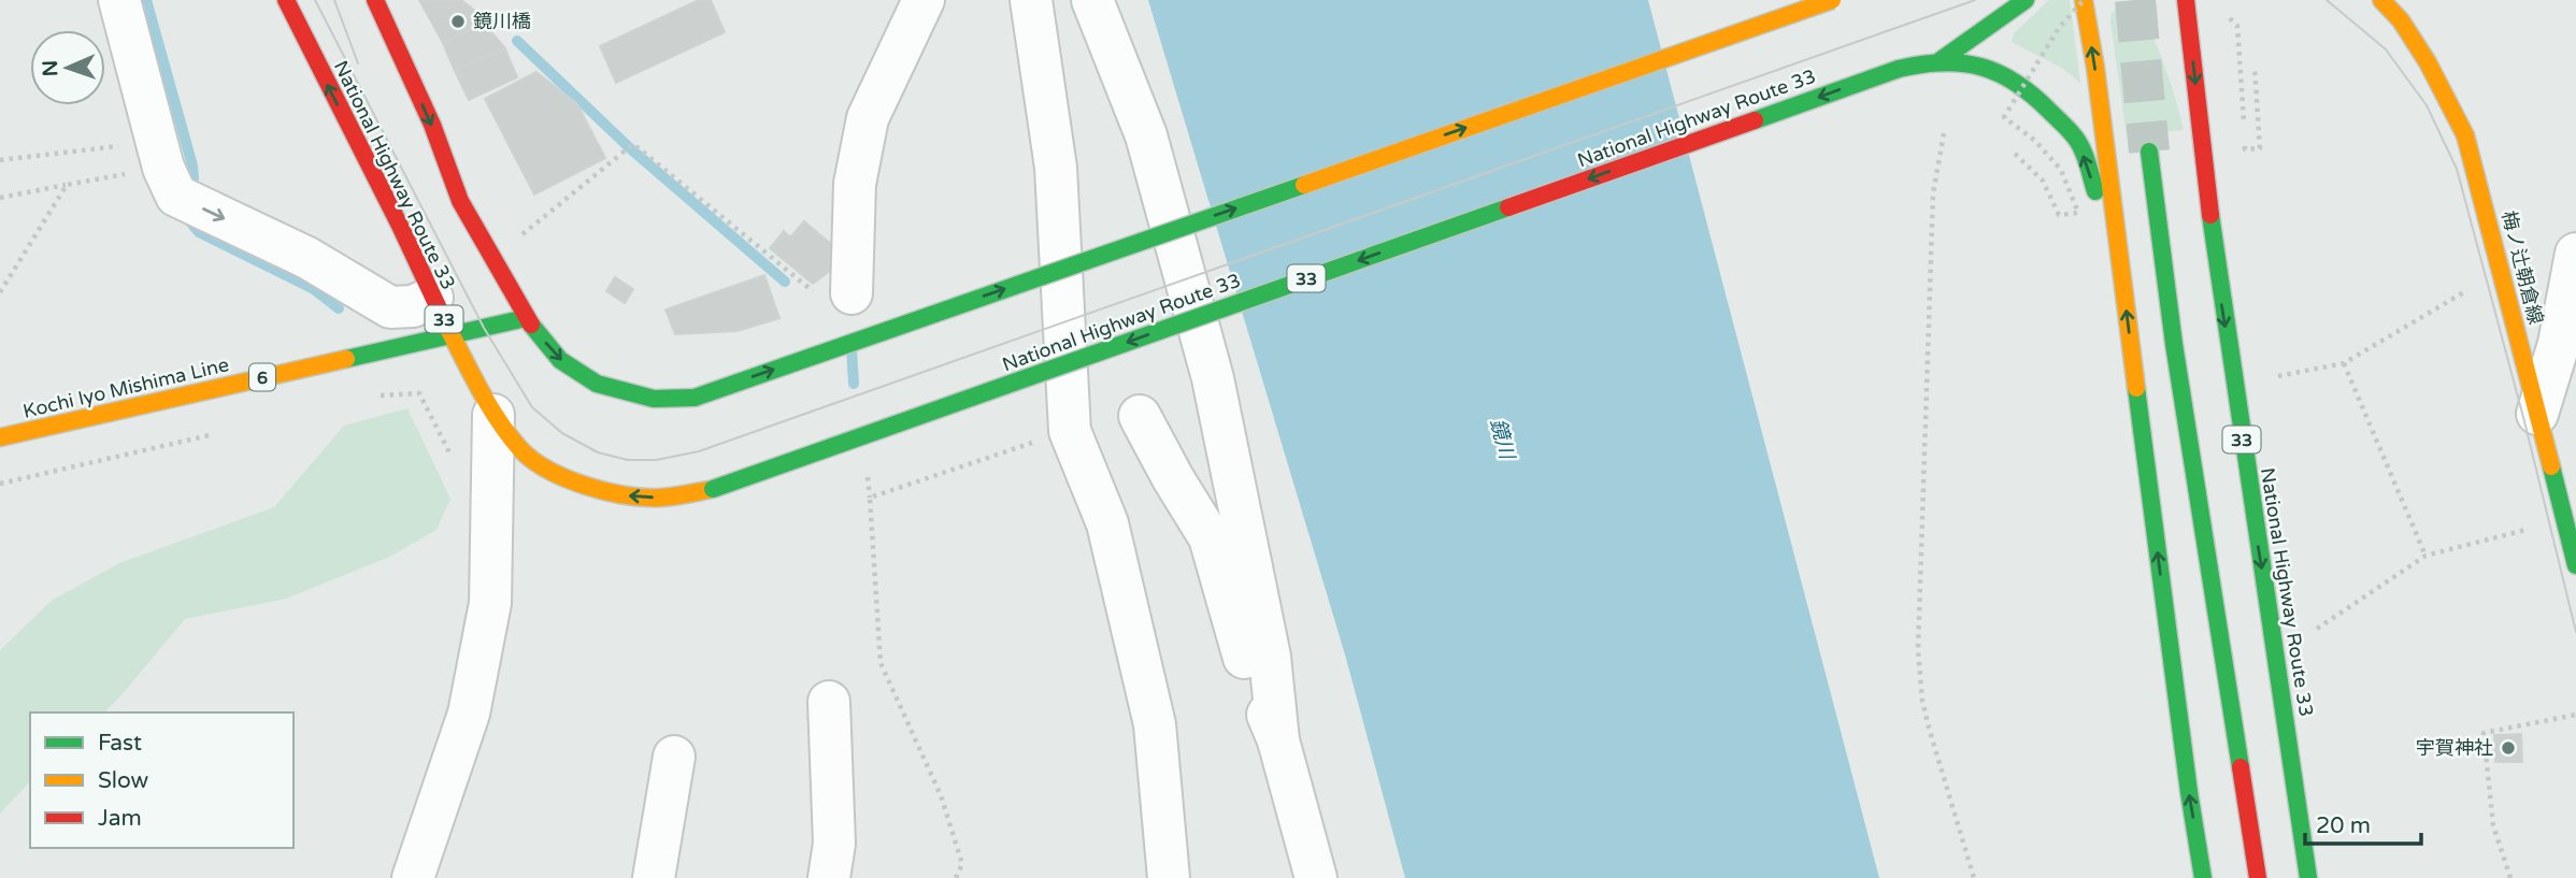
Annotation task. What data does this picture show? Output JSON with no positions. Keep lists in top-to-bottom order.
{
  "streets": {
    "main road": [
      "National Highway Route 33",
      "梅ノ辻朝倉線",
      "33",
      "6",
      "Kochi Iyo Mishima Line"
    ]
  },
  "crossings": [
    ["National Highway Route 33", "Kochi Iyo Mishima Line"]
  ],
  "water": ["鏡川"],
  "places": ["鏡川橋", "宇賀神社"],
  "legend": ["Fast", "Slow", "Jam"],
  "scale_bar": "20 m",
  "north": "left"
}
